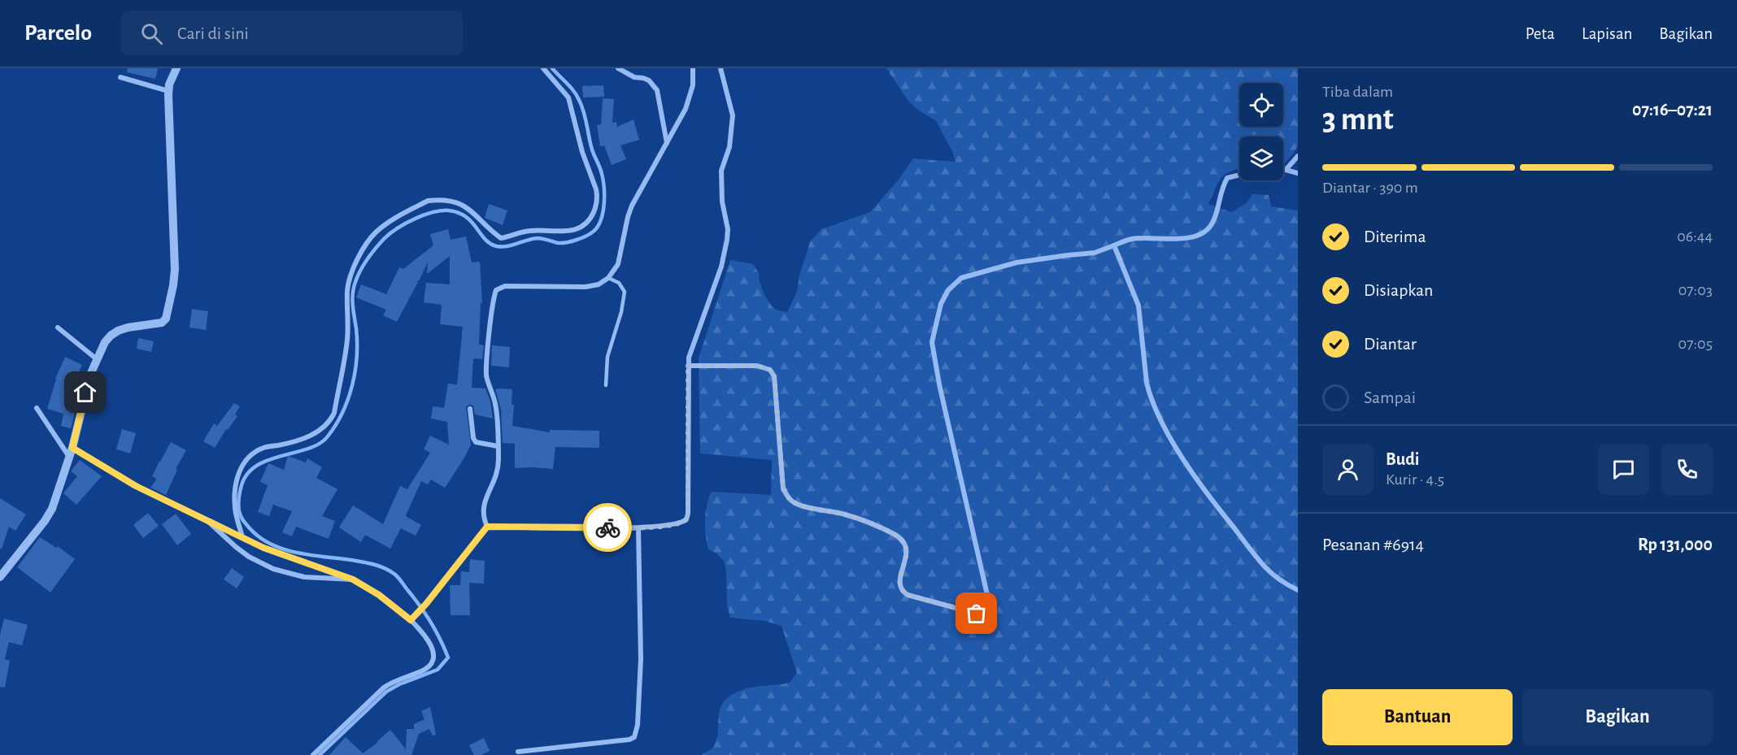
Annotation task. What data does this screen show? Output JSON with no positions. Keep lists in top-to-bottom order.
{
  "page": {
    "header": "Parcelo",
    "search": "Cari di sini",
    "nav": ["Peta", "Lapisan", "Bagikan"],
    "heading": ["3 mnt", "Tiba dalam", "07:16–07:21"],
    "panel": [
      "Budi",
      "Kurir · 4.5",
      "Pesanan #6914",
      "Rp 131,000"
    ],
    "bar": "Diantar · 390 m",
    "list": [
      ["Diterima", "06:44"],
      ["Disiapkan", "07:03"],
      ["Diantar", "07:05"],
      "Sampai"
    ],
    "buttons": ["Bantuan", "Bagikan"]
  }
}
